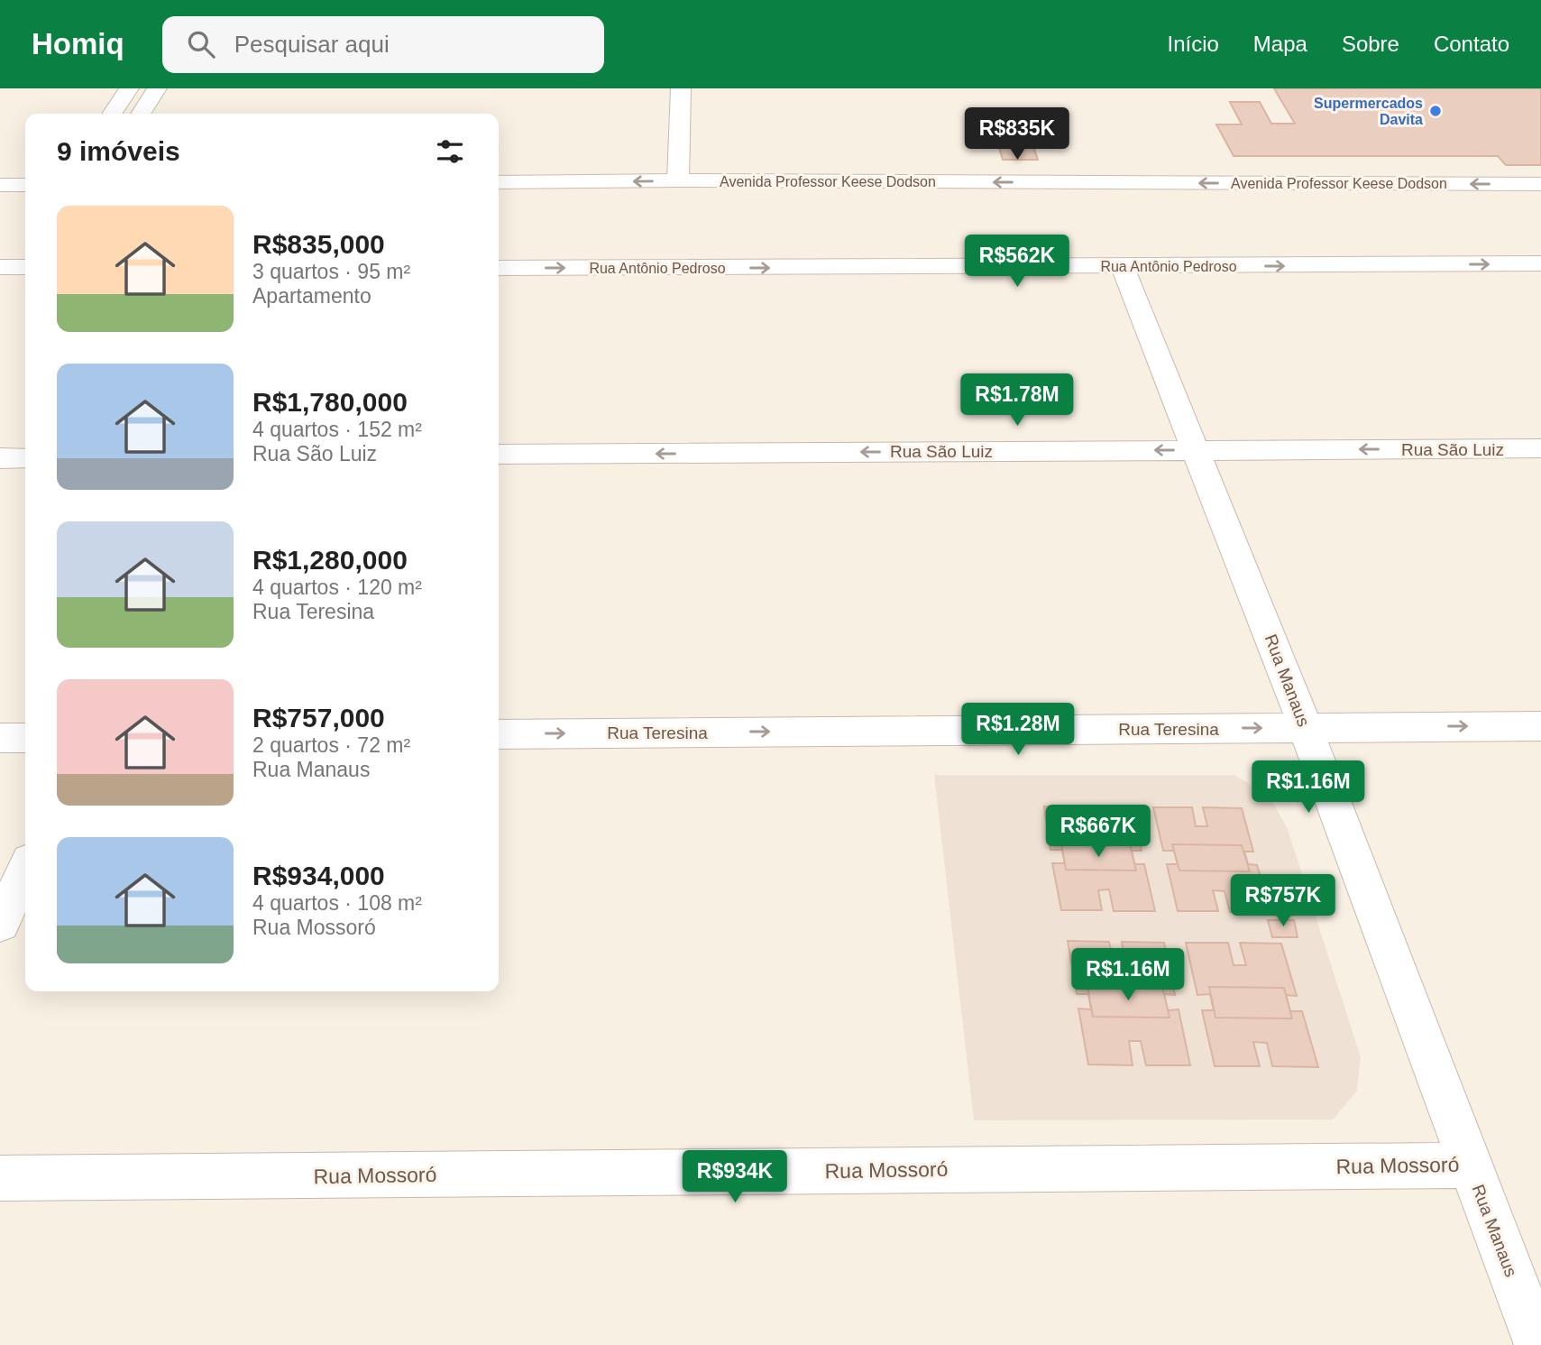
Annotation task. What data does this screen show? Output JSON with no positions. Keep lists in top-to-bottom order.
{
  "streets": {
    "street": [
      "Avenida Professor Keese Dodson",
      "Rua Antônio Pedroso",
      "Rua São Luiz",
      "Rua Manaus",
      "Rua Teresina",
      "Rua Mossoró"
    ]
  },
  "crossings": [
    ["Rua Antônio Pedroso", "Rua Manaus"],
    ["Rua São Luiz", "Rua Manaus"],
    ["Rua Manaus", "Rua Teresina"],
    ["Rua Manaus", "Rua Mossoró"]
  ],
  "one_way": [
    "Avenida Professor Keese Dodson",
    "Rua Antônio Pedroso",
    "Rua São Luiz",
    "Rua Teresina"
  ],
  "places": ["Supermercados Davita"],
  "page": {
    "header": "Homiq",
    "search": "Pesquisar aqui",
    "nav": [
      "Início",
      "Mapa",
      "Sobre",
      "Contato"
    ],
    "price": [
      "R$835K",
      "R$562K",
      "R$1.78M",
      "R$1.28M",
      "R$1.16M",
      "R$667K",
      "R$757K",
      "R$1.16M",
      "R$934K"
    ],
    "heading": "9 imóveis",
    "list": [
      {
        "name": "R$835,000",
        "note": "3 quartos · 95 m² · Apartamento"
      },
      {
        "name": "R$1,780,000",
        "note": "4 quartos · 152 m² · Rua São Luiz"
      },
      {
        "name": "R$1,280,000",
        "note": "4 quartos · 120 m² · Rua Teresina"
      },
      {
        "name": "R$757,000",
        "note": "2 quartos · 72 m² · Rua Manaus"
      },
      {
        "name": "R$934,000",
        "note": "4 quartos · 108 m² · Rua Mossoró"
      }
    ]
  }
}
